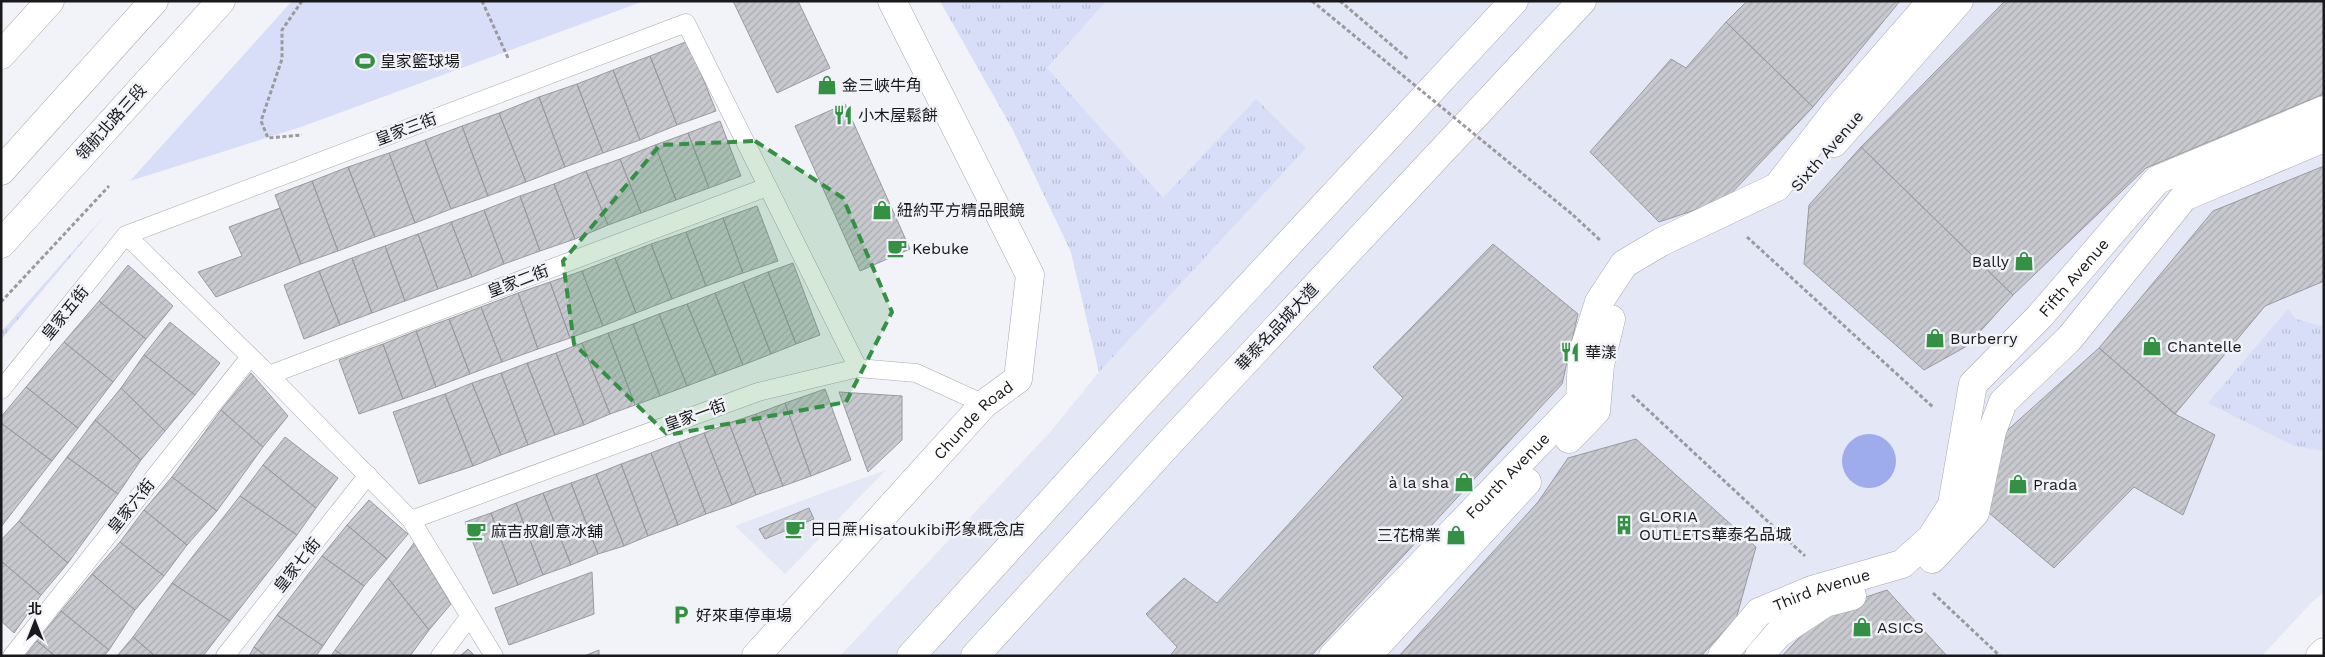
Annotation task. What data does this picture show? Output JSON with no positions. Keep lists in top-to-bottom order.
{
  "streets": {
    "street": [
      "領航北路三段",
      "Sixth Avenue",
      "Fifth Avenue",
      "華泰名品城大道",
      "Chunde Road",
      "Fourth Avenue",
      "Third Avenue"
    ],
    "lane": [
      "皇家三街",
      "皇家二街",
      "皇家五街",
      "皇家一街",
      "皇家六街",
      "皇家七街"
    ]
  },
  "crossings": [
    ["皇家三街", "皇家二街"],
    ["皇家三街", "皇家五街"],
    ["Sixth Avenue", "Fourth Avenue"],
    ["Fifth Avenue", "Third Avenue"],
    ["皇家一街", "Chunde Road"]
  ],
  "places": {
    "sports": ["皇家籃球場"],
    "shop": [
      "金三峽牛角",
      "紐約平方精品眼鏡",
      "Bally",
      "Burberry",
      "Chantelle",
      "à la sha",
      "Prada",
      "三花棉業",
      "ASICS"
    ],
    "restaurant": ["小木屋鬆餅", "華漾"],
    "cafe": ["Kebuke", "日日蔗Hisatoukibi形象概念店", "麻吉叔創意冰舖"],
    "building": ["GLORIA OUTLETS華泰名品城"],
    "parking": ["好來車停車場"]
  },
  "north": "top"
}
